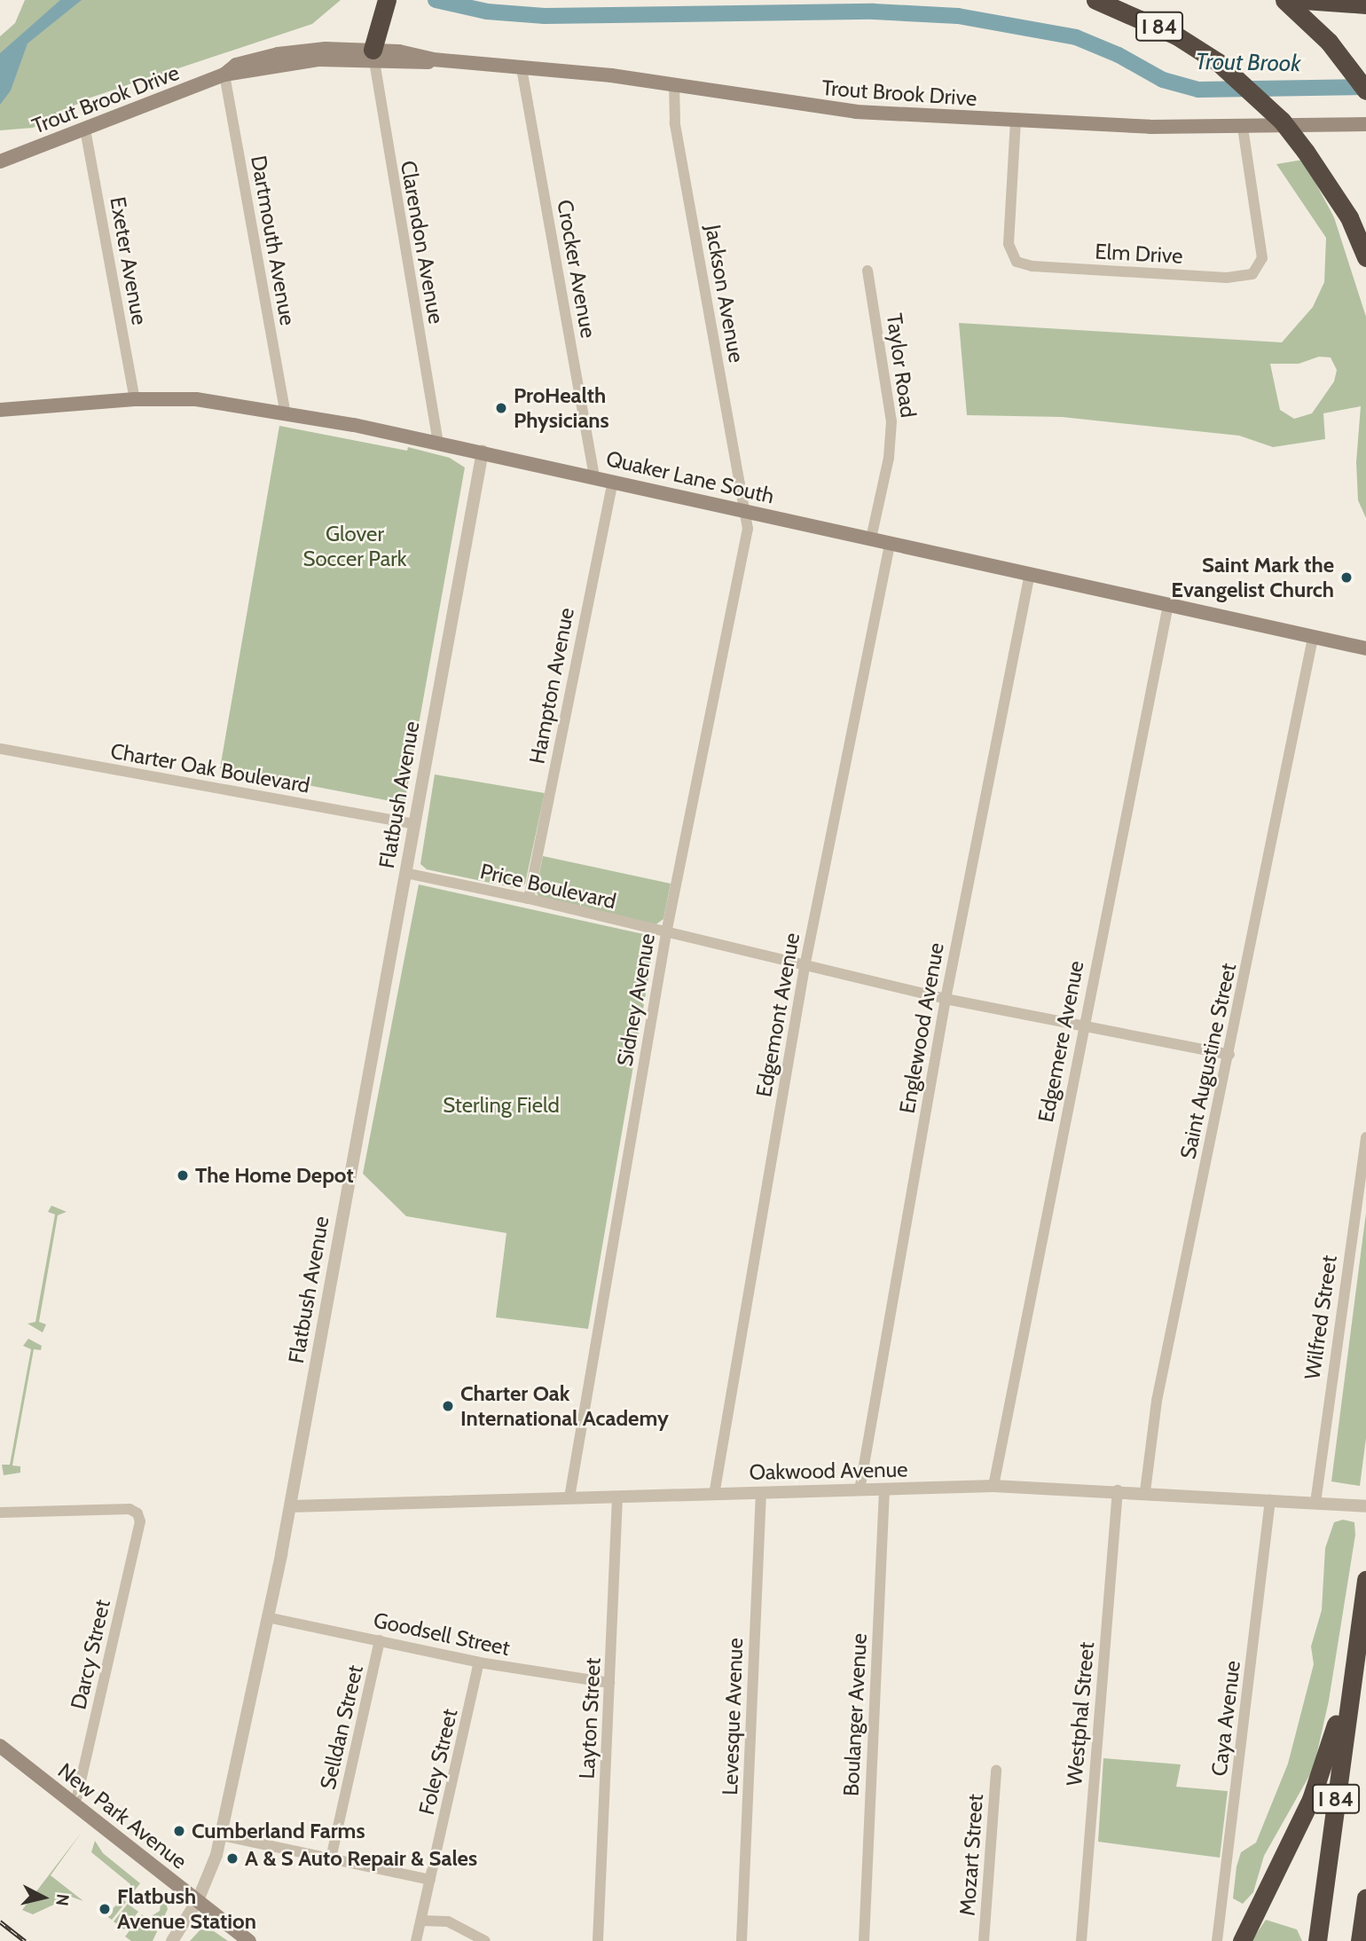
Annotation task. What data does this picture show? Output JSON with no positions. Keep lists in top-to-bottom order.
{
  "streets": {
    "highway": ["I 84"],
    "main road": ["Trout Brook Drive", "Quaker Lane South", "New Park Avenue"],
    "street": [
      "Dartmouth Avenue",
      "Clarendon Avenue",
      "Elm Drive",
      "Exeter Avenue",
      "Crocker Avenue",
      "Jackson Avenue",
      "Taylor Road",
      "Hampton Avenue",
      "Charter Oak Boulevard",
      "Flatbush Avenue",
      "Price Boulevard",
      "Sidney Avenue",
      "Edgemont Avenue",
      "Englewood Avenue",
      "Edgemere Avenue",
      "Saint Augustine Street",
      "Wilfred Street",
      "Oakwood Avenue",
      "Goodsell Street",
      "Darcy Street",
      "Westphal Street",
      "Boulanger Avenue",
      "Levesque Avenue",
      "Layton Street",
      "Caya Avenue",
      "Selldan Street",
      "Foley Street",
      "Mozart Street"
    ]
  },
  "crossings": [
    ["Trout Brook Drive", "Dartmouth Avenue"],
    ["Trout Brook Drive", "Clarendon Avenue"],
    ["Trout Brook Drive", "Elm Drive"],
    ["Trout Brook Drive", "Exeter Avenue"],
    ["Trout Brook Drive", "Crocker Avenue"],
    ["Trout Brook Drive", "Jackson Avenue"],
    ["Dartmouth Avenue", "Quaker Lane South"],
    ["Clarendon Avenue", "Quaker Lane South"],
    ["Exeter Avenue", "Quaker Lane South"],
    ["Crocker Avenue", "Quaker Lane South"],
    ["Jackson Avenue", "Quaker Lane South"],
    ["Jackson Avenue", "Sidney Avenue"],
    ["Taylor Road", "Quaker Lane South"],
    ["Quaker Lane South", "Hampton Avenue"],
    ["Quaker Lane South", "Flatbush Avenue"],
    ["Quaker Lane South", "Sidney Avenue"],
    ["Quaker Lane South", "Edgemont Avenue"],
    ["Quaker Lane South", "Englewood Avenue"],
    ["Quaker Lane South", "Edgemere Avenue"],
    ["Quaker Lane South", "Saint Augustine Street"],
    ["Hampton Avenue", "Price Boulevard"],
    ["Charter Oak Boulevard", "Flatbush Avenue"],
    ["Flatbush Avenue", "Price Boulevard"],
    ["Flatbush Avenue", "Oakwood Avenue"],
    ["Flatbush Avenue", "Goodsell Street"],
    ["Flatbush Avenue", "New Park Avenue"],
    ["Price Boulevard", "Sidney Avenue"],
    ["Price Boulevard", "Edgemont Avenue"],
    ["Price Boulevard", "Englewood Avenue"],
    ["Price Boulevard", "Edgemere Avenue"],
    ["Price Boulevard", "Saint Augustine Street"],
    ["Sidney Avenue", "Oakwood Avenue"],
    ["Edgemont Avenue", "Oakwood Avenue"],
    ["Englewood Avenue", "Oakwood Avenue"],
    ["Edgemere Avenue", "Oakwood Avenue"],
    ["Saint Augustine Street", "Oakwood Avenue"],
    ["Wilfred Street", "Oakwood Avenue"],
    ["Oakwood Avenue", "Westphal Street"],
    ["Oakwood Avenue", "Boulanger Avenue"],
    ["Oakwood Avenue", "Levesque Avenue"],
    ["Oakwood Avenue", "Layton Street"],
    ["Oakwood Avenue", "Caya Avenue"],
    ["Goodsell Street", "Layton Street"],
    ["Goodsell Street", "Selldan Street"],
    ["Goodsell Street", "Foley Street"],
    ["Darcy Street", "New Park Avenue"]
  ],
  "water": ["Trout Brook"],
  "parks": ["Glover Soccer Park", "Sterling Field"],
  "places": [
    "ProHealth Physicians",
    "Saint Mark the Evangelist Church",
    "The Home Depot",
    "Charter Oak International Academy",
    "Cumberland Farms",
    "A & S Auto Repair & Sales",
    "Flatbush Avenue Station"
  ],
  "north": "right"
}
